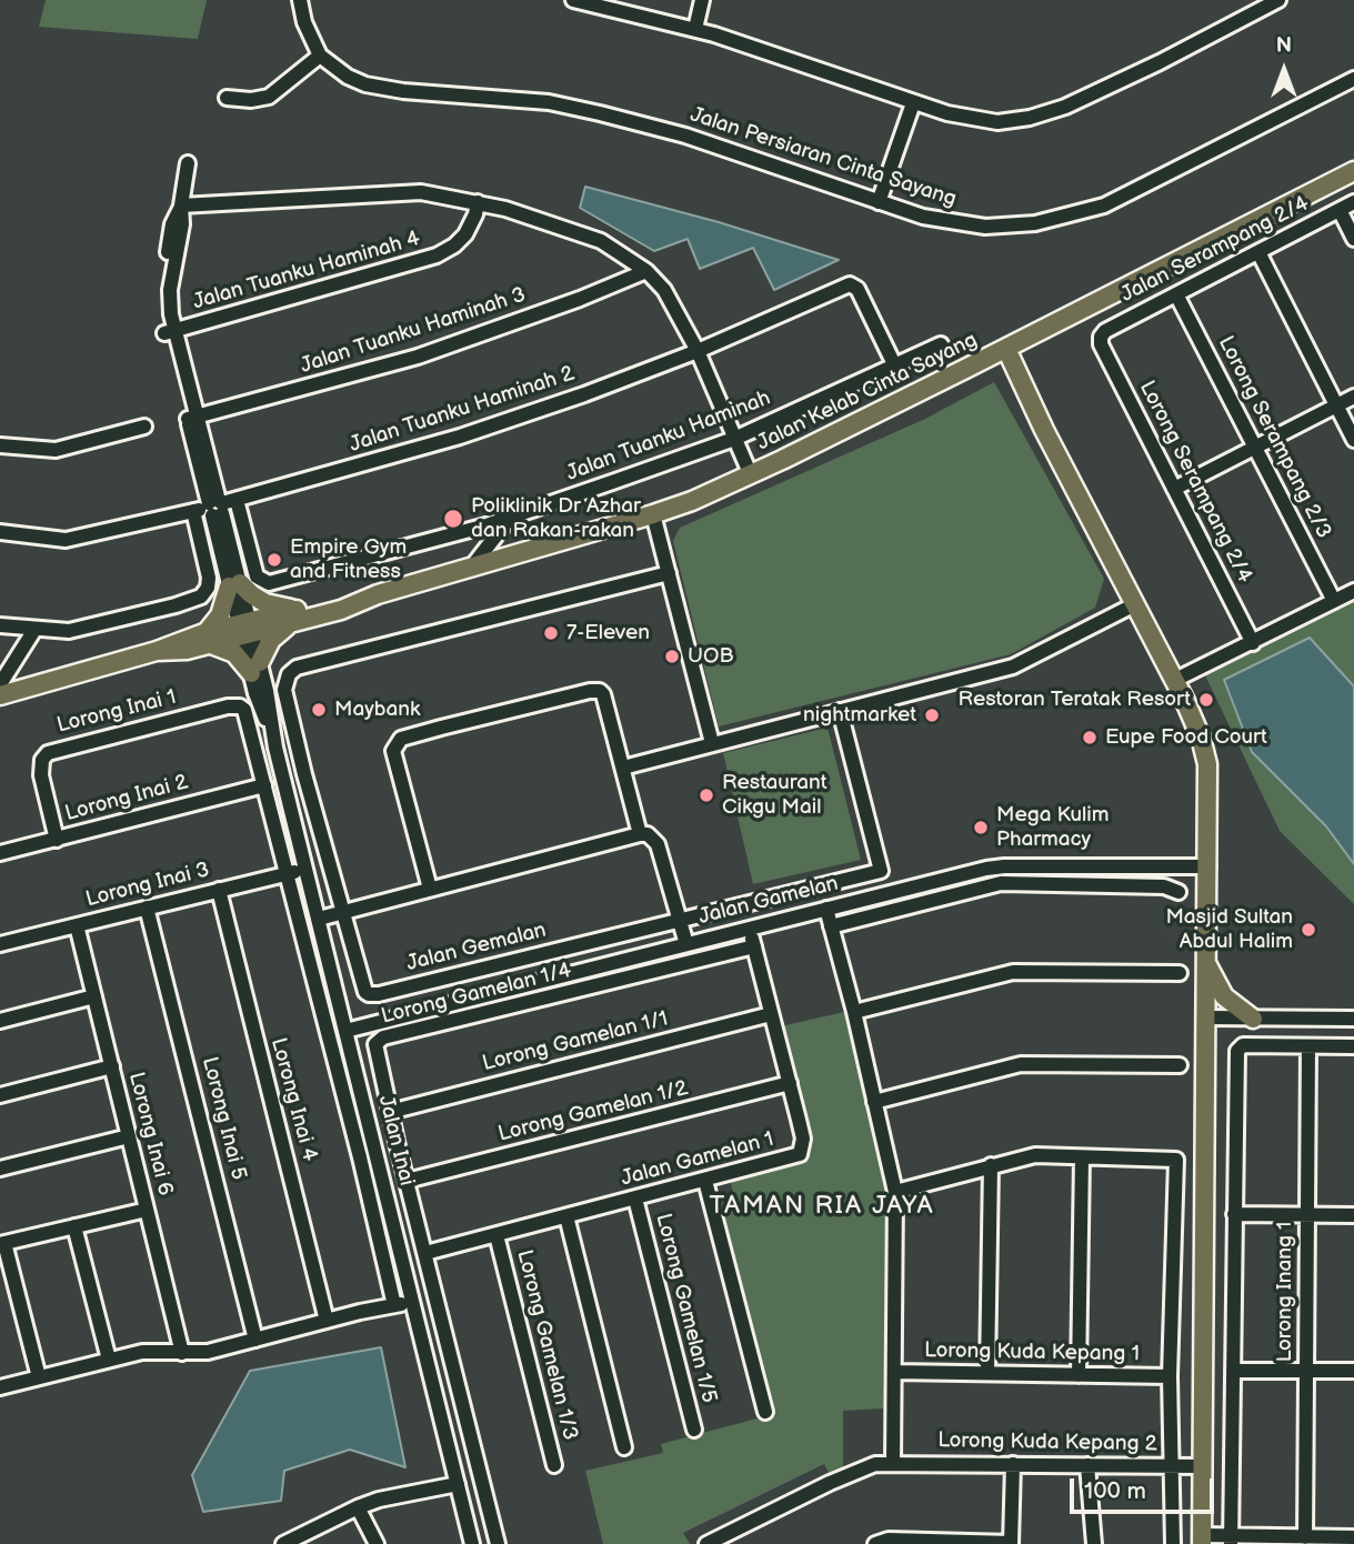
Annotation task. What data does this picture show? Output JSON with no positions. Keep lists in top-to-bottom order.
{
  "streets": {
    "main road": ["Jalan Kelab Cinta Sayang"],
    "street": [
      "Jalan Persiaran Cinta Sayang",
      "Jalan Serampang 2/4",
      "Jalan Tuanku Haminah 4",
      "Jalan Tuanku Haminah 3",
      "Jalan Tuanku Haminah 2",
      "Jalan Tuanku Haminah",
      "Lorong Serampang 2/3",
      "Lorong Serampang 2/4",
      "Lorong Inai 1",
      "Lorong Inai 2",
      "Lorong Inai 3",
      "Jalan Gamelan",
      "Jalan Gemalan",
      "Lorong Gamelan 1/4",
      "Lorong Gamelan 1/1",
      "Lorong Inai 4",
      "Lorong Gamelan 1/2",
      "Lorong Inai 5",
      "Lorong Inai 6",
      "Jalan Inai",
      "Jalan Gamelan 1",
      "Lorong Inang 1",
      "Lorong Gamelan 1/5",
      "Lorong Gamelan 1/3",
      "Lorong Kuda Kepang 1",
      "Lorong Kuda Kepang 2"
    ]
  },
  "crossings": [
    ["Jalan Serampang 2/4", "Lorong Serampang 2/3"],
    ["Jalan Serampang 2/4", "Lorong Serampang 2/4"],
    ["Jalan Kelab Cinta Sayang", "Jalan Inai"],
    ["Jalan Tuanku Haminah 2", "Jalan Tuanku Haminah"],
    ["Jalan Tuanku Haminah 2", "Jalan Inai"],
    ["Jalan Tuanku Haminah", "Jalan Inai"],
    ["Lorong Inai 1", "Lorong Inai 2"],
    ["Lorong Inai 3", "Lorong Inai 4"],
    ["Lorong Inai 3", "Lorong Inai 5"],
    ["Lorong Inai 3", "Lorong Inai 6"],
    ["Lorong Inai 3", "Jalan Inai"],
    ["Jalan Gamelan", "Jalan Inai"],
    ["Jalan Gamelan", "Jalan Gamelan 1"],
    ["Lorong Gamelan 1/4", "Lorong Gamelan 1/1"],
    ["Lorong Gamelan 1/4", "Lorong Gamelan 1/2"],
    ["Lorong Gamelan 1/4", "Jalan Gamelan 1"],
    ["Lorong Gamelan 1/1", "Jalan Gamelan 1"],
    ["Lorong Gamelan 1/2", "Jalan Gamelan 1"],
    ["Jalan Gamelan 1", "Lorong Gamelan 1/5"],
    ["Jalan Gamelan 1", "Lorong Gamelan 1/3"]
  ],
  "districts": ["TAMAN RIA JAYA"],
  "places": [
    "Poliklinik Dr Azhar dan Rakan-rakan",
    "Empire Gym and Fitness",
    "7-Eleven",
    "UOB",
    "Restoran Teratak Resort",
    "Maybank",
    "nightmarket",
    "Eupe Food Court",
    "Restaurant Cikgu Mail",
    "Mega Kulim Pharmacy",
    "Masjid Sultan Abdul Halim"
  ],
  "scale_bar": "100 m",
  "north": "top"
}
